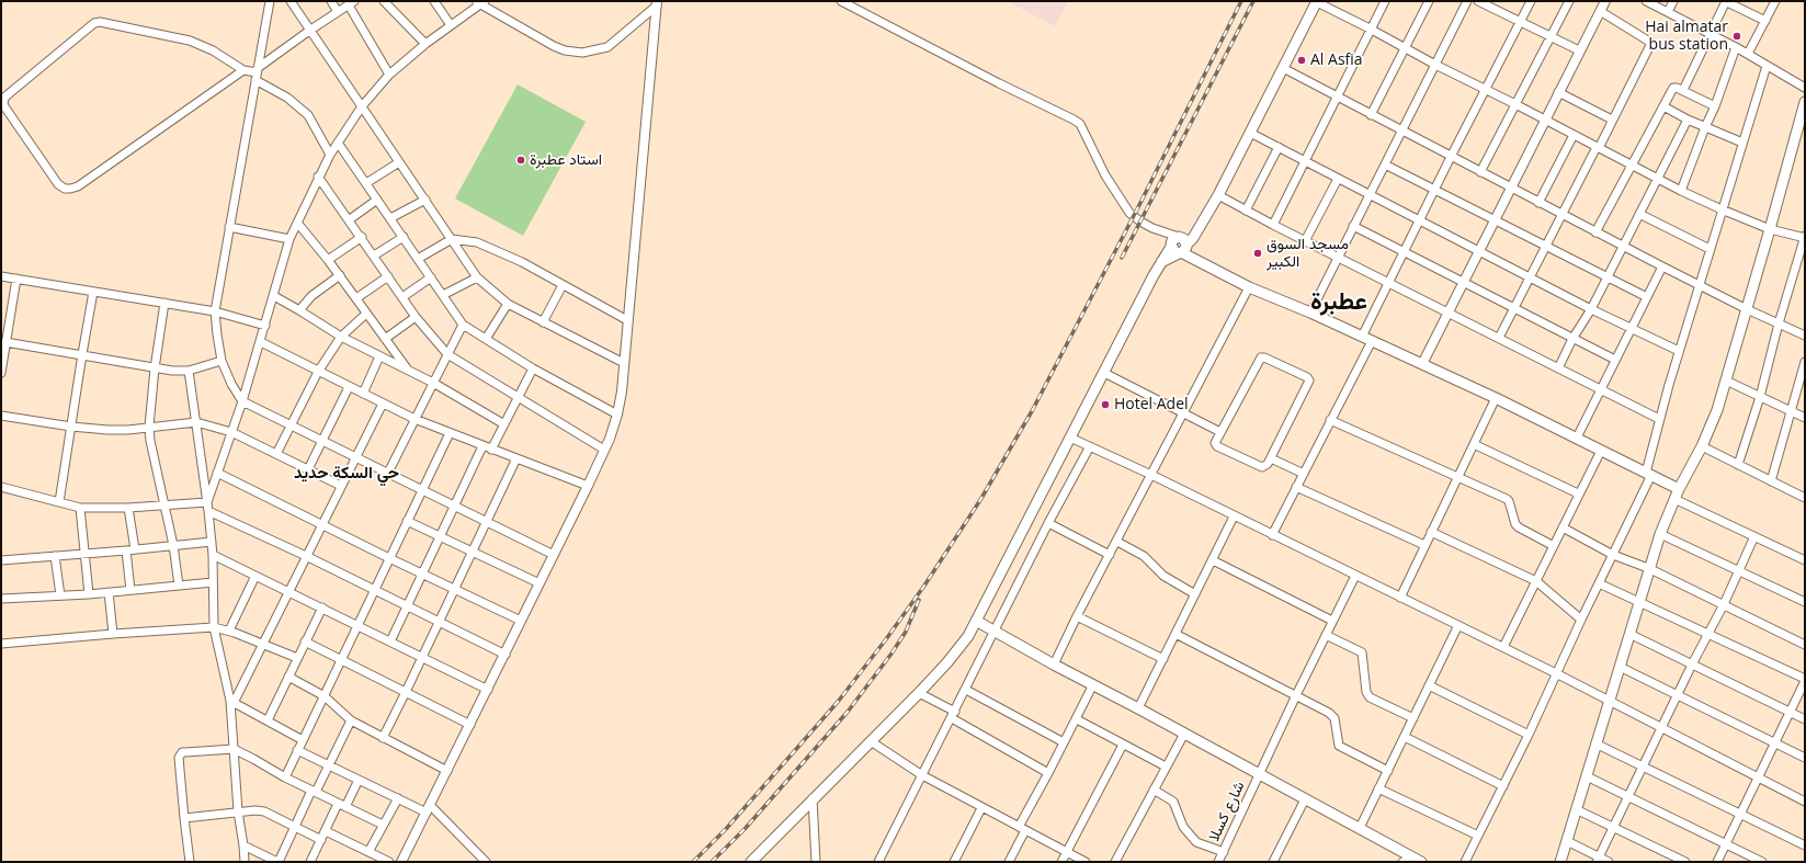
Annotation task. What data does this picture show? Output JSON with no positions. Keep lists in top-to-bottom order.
{
  "streets": {
    "street": ["شارع كسلا"]
  },
  "districts": ["عطبرة", "حي السكة حديد"],
  "places": [
    "Hai almatar bus station",
    "Al Asfia",
    "استاد عطبرة",
    "مسجد السوق الكبير",
    "Hotel Adel"
  ]
}
